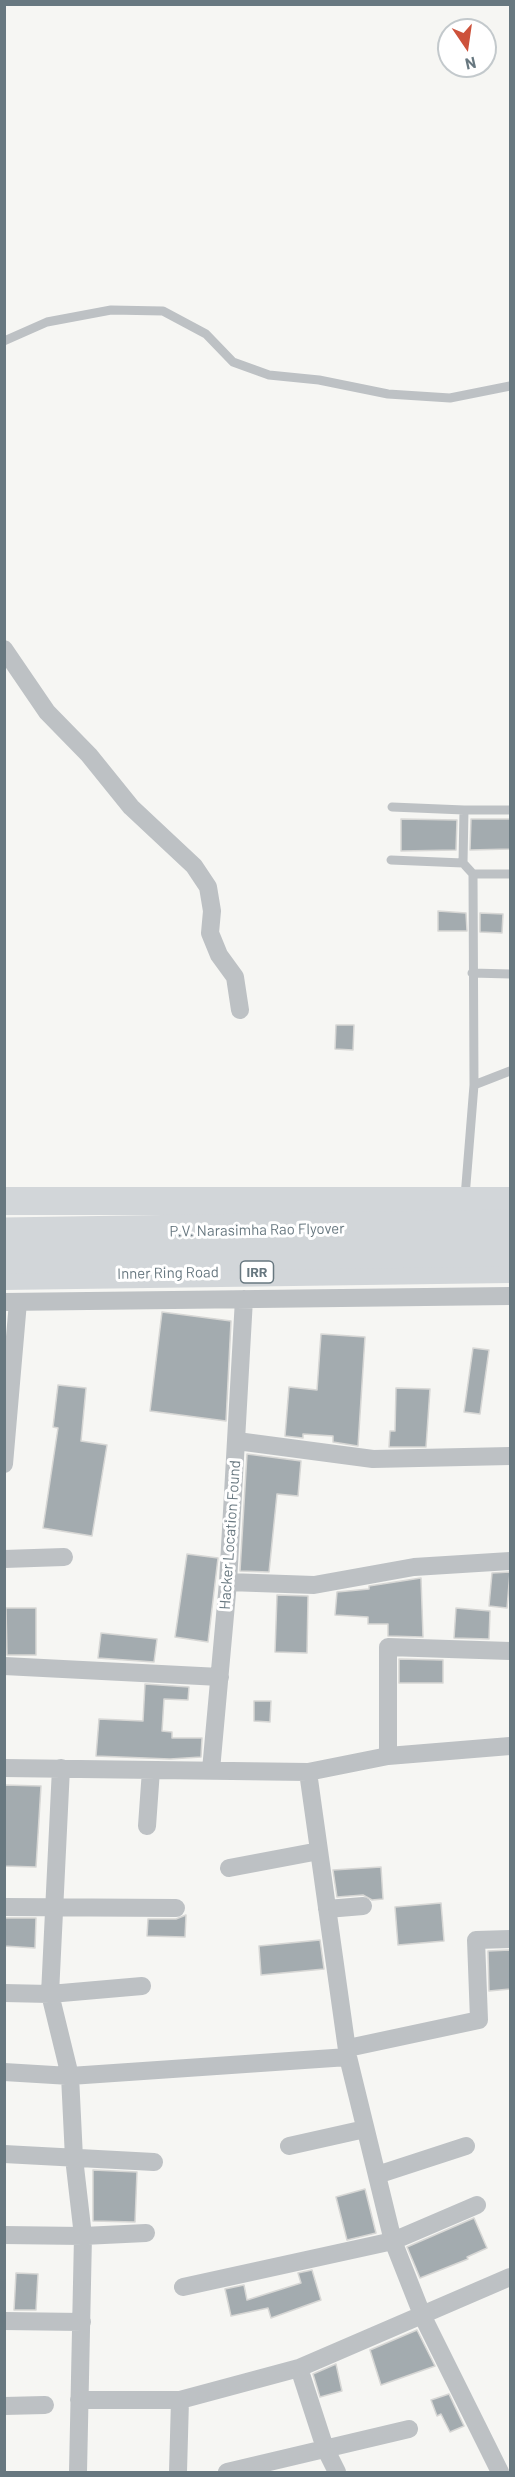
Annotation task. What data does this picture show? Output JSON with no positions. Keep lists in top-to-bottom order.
{
  "streets": {
    "highway": ["P.V. Narasimha Rao Flyover"],
    "main road": ["IRR", "Inner Ring Road"],
    "street": ["Hacker Location Found"]
  },
  "north": "bottom"
}
